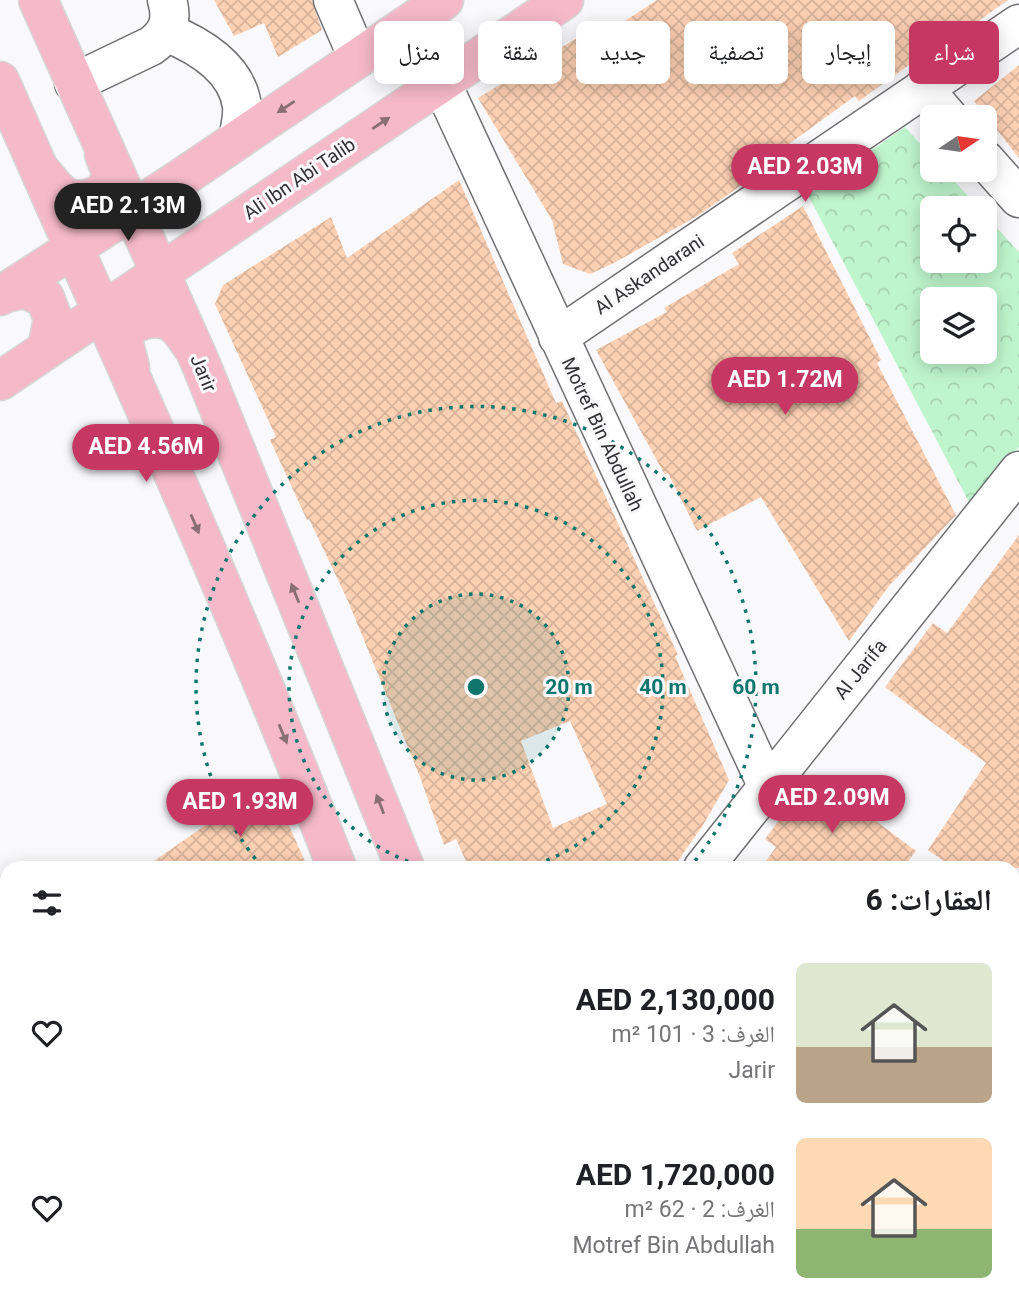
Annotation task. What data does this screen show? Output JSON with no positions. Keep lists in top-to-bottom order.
{
  "streets": {
    "main road": ["Ali Ibn Abi Talib", "Jarir"],
    "street": ["Al Askandarani", "Motref Bin Abdullah", "Al Jarifa"]
  },
  "crossings": [
    ["Ali Ibn Abi Talib", "Jarir"],
    ["Al Askandarani", "Motref Bin Abdullah"],
    ["Motref Bin Abdullah", "Al Jarifa"]
  ],
  "north": "right",
  "page": {
    "chip": [
      "شراء",
      "إيجار",
      "تصفية",
      "جديد",
      "شقة",
      "منزل"
    ],
    "price": [
      "AED 2.03M",
      "AED 2.13M",
      "AED 1.72M",
      "AED 4.56M",
      "AED 2.09M",
      "AED 1.93M"
    ],
    "heading": "العقارات: 6",
    "list": [
      {
        "name": "AED 2,130,000",
        "note": "الغرف: 3 · 101 m² · Jarir"
      },
      {
        "name": "AED 1,720,000",
        "note": "الغرف: 2 · 62 m² · Motref Bin Abdullah"
      }
    ]
  },
  "rings": ["20 m", "40 m", "60 m"]
}
